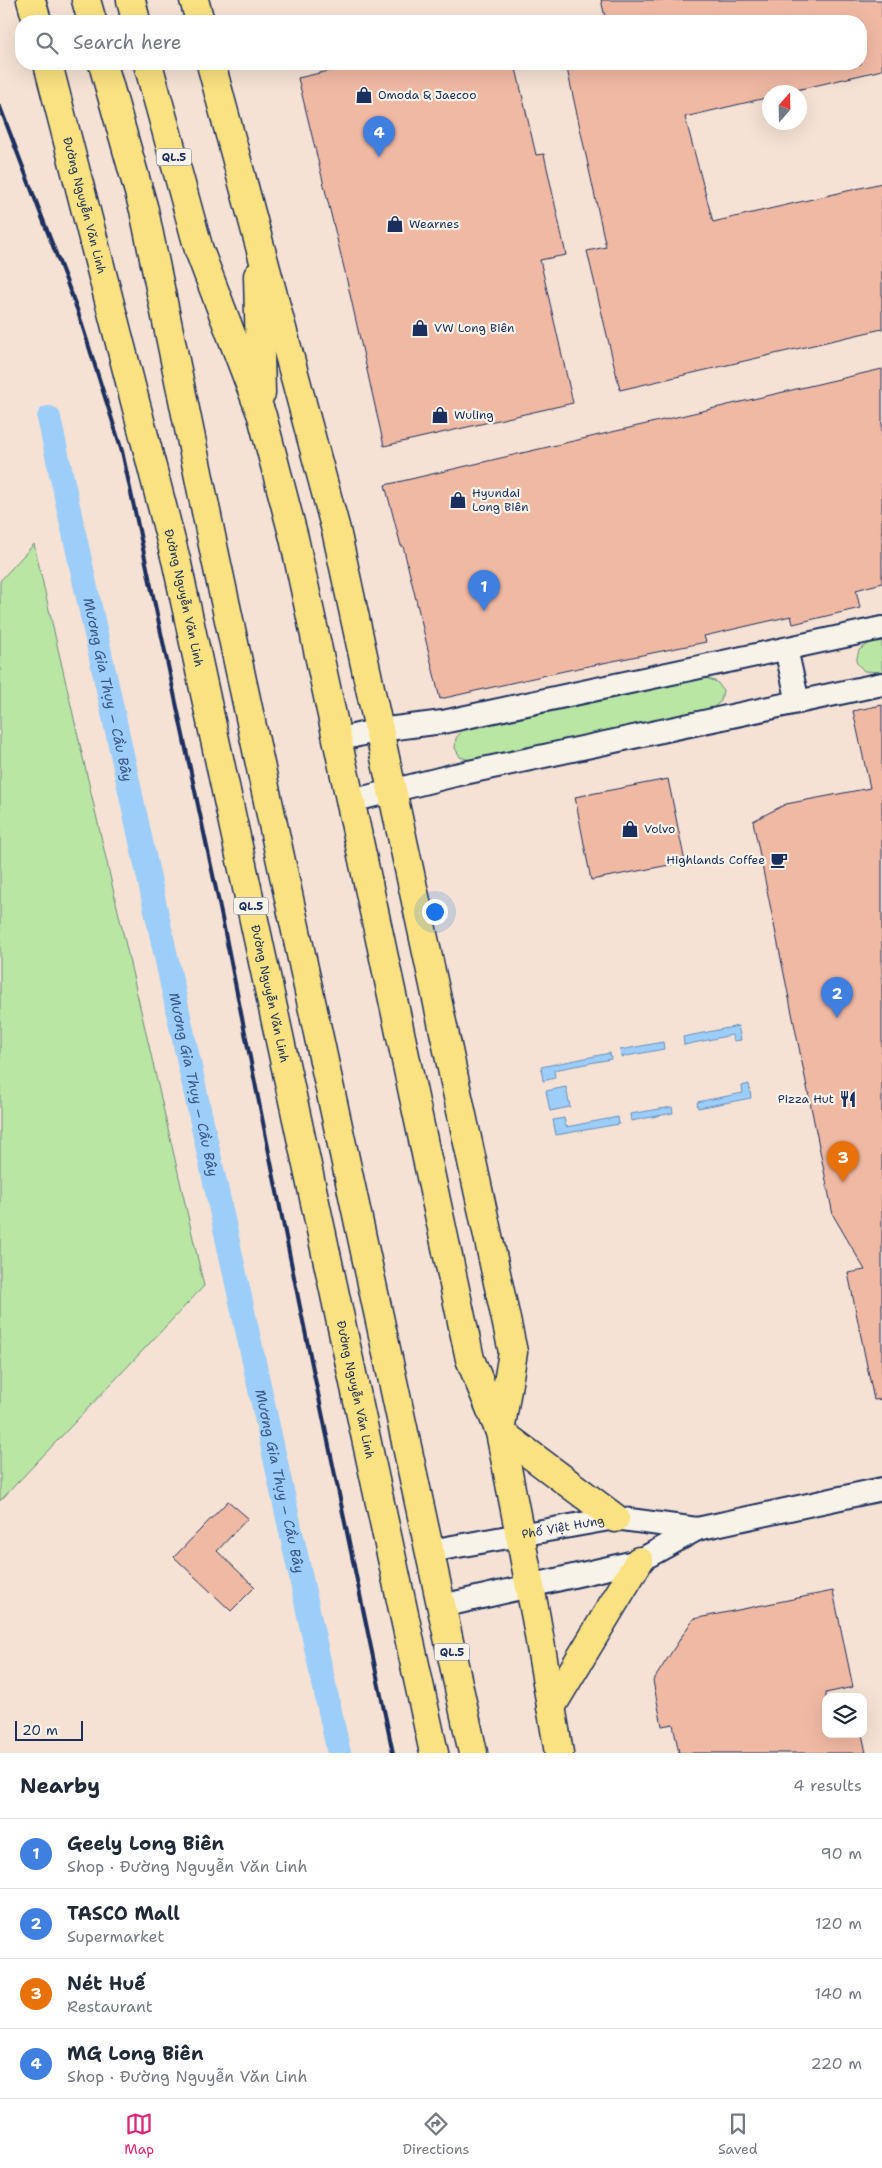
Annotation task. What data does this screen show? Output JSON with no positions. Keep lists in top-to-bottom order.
{
  "streets": {
    "highway": ["QL.5", "Đường Nguyễn Văn Linh"],
    "street": ["Phố Việt Hưng"]
  },
  "crossings": [
    ["QL.5", "Phố Việt Hưng"]
  ],
  "water": ["Mương Gia Thụy – Cầu Bây"],
  "places": {
    "shop": [
      "Omoda & Jaecoo",
      "Wearnes",
      "VW Long Biên",
      "Wuling",
      "Hyundai Long Biên",
      "Volvo"
    ],
    "cafe": ["Highlands Coffee"],
    "restaurant": ["Pizza Hut"]
  },
  "scale_bar": "20 m",
  "north": "top",
  "page": {
    "search": "Search here",
    "pins": [
      "4",
      "1",
      "2",
      "3"
    ],
    "scale": "20 m",
    "heading": ["Nearby", "4 results"],
    "list": [
      {
        "mark": "1",
        "name": "Geely Long Biên",
        "note": "Shop · Đường Nguyễn Văn Linh",
        "value": "90 m"
      },
      {
        "mark": "2",
        "name": "TASCO Mall",
        "note": "Supermarket",
        "value": "120 m"
      },
      {
        "mark": "3",
        "name": "Nét Huế",
        "note": "Restaurant",
        "value": "140 m"
      },
      {
        "mark": "4",
        "name": "MG Long Biên",
        "note": "Shop · Đường Nguyễn Văn Linh",
        "value": "220 m"
      }
    ],
    "nav": ["Map", "Directions", "Saved"]
  }
}
